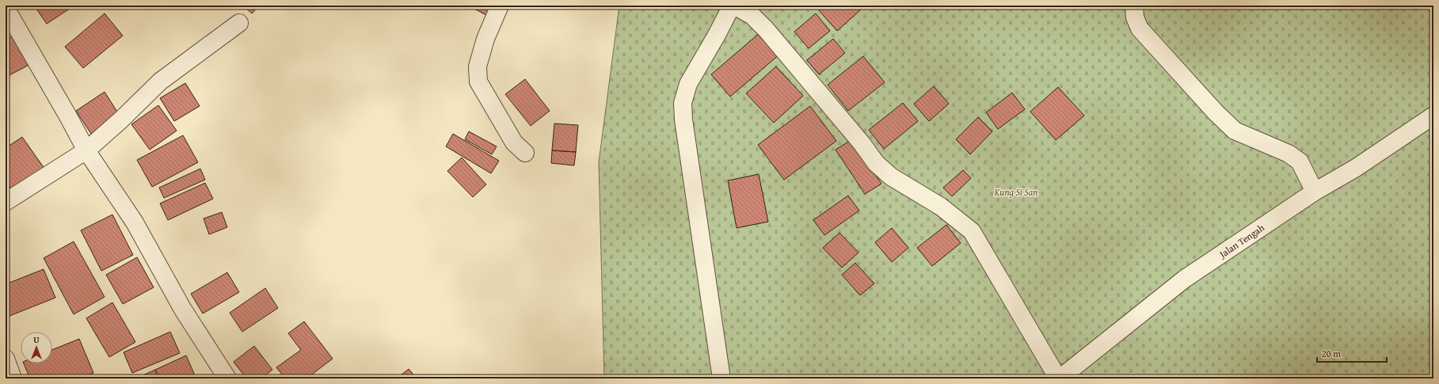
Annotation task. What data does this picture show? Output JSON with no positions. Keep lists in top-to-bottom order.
{
  "streets": {
    "street": ["Jalan Tengah"]
  },
  "parks": ["Kung Si San"],
  "scale_bar": "20 m",
  "north": "top"
}
